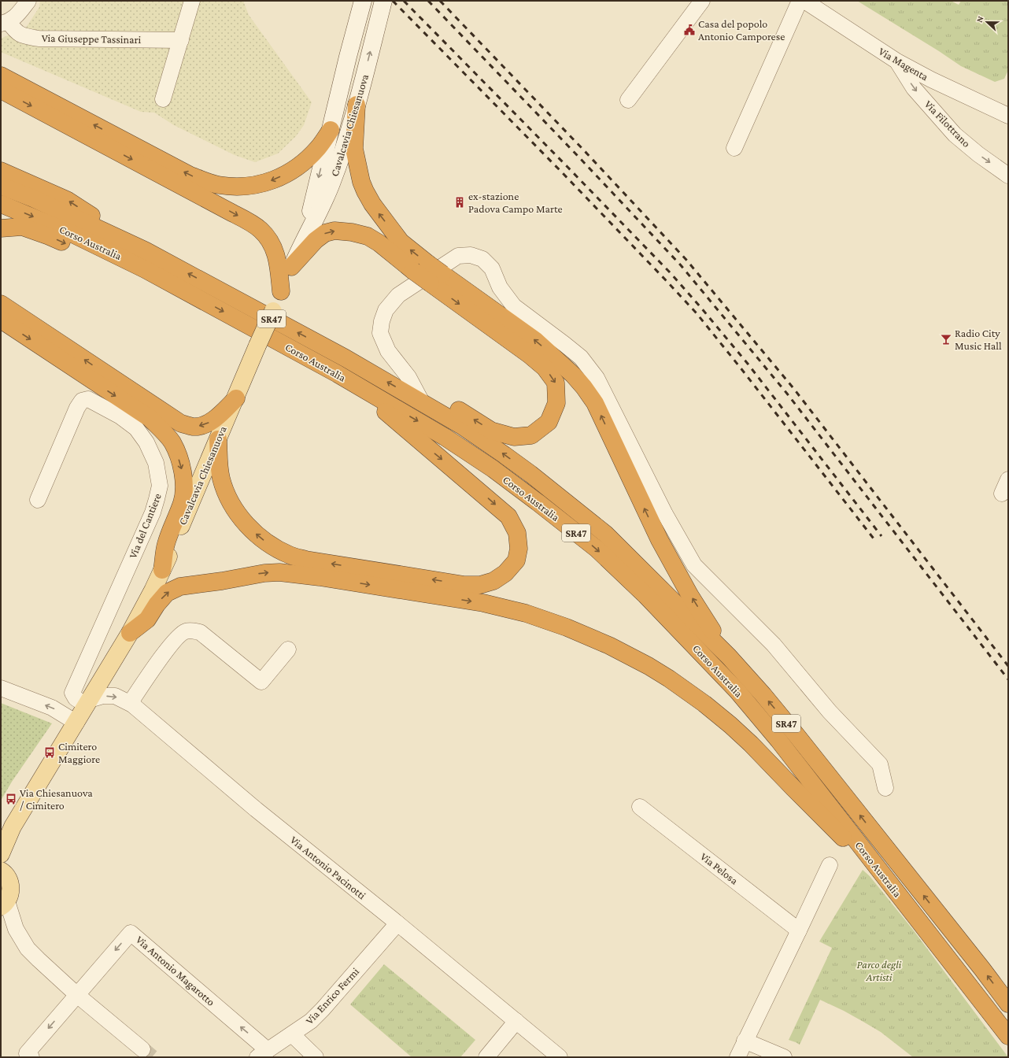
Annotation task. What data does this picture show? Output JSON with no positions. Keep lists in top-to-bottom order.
{
  "streets": {
    "highway": ["Corso Australia", "SR47"],
    "main road": ["Cavalcavia Chiesanuova"],
    "street": [
      "Via Giuseppe Tassinari",
      "Via Magenta",
      "Via Filottrano",
      "Via del Cantiere",
      "Via Antonio Pacinotti",
      "Via Pelosa",
      "Via Antonio Magarotto",
      "Via Enrico Fermi"
    ]
  },
  "crossings": [
    ["Via Magenta", "Via Filottrano"],
    ["Cavalcavia Chiesanuova", "Via del Cantiere"],
    ["Cavalcavia Chiesanuova", "Via Antonio Pacinotti"],
    ["Via del Cantiere", "Via Antonio Pacinotti"],
    ["Via Antonio Pacinotti", "Via Enrico Fermi"],
    ["Via Antonio Magarotto", "Via Enrico Fermi"]
  ],
  "one_way": ["Via Filottrano"],
  "parks": ["Parco degli Artisti"],
  "places": {
    "public building": ["Casa del popolo Antonio Camporese"],
    "building": ["ex-stazione Padova Campo Marte"],
    "bar": ["Radio City Music Hall"],
    "bus stop": ["Cimitero Maggiore", "Via Chiesanuova / Cimitero"]
  },
  "north": "left"
}
